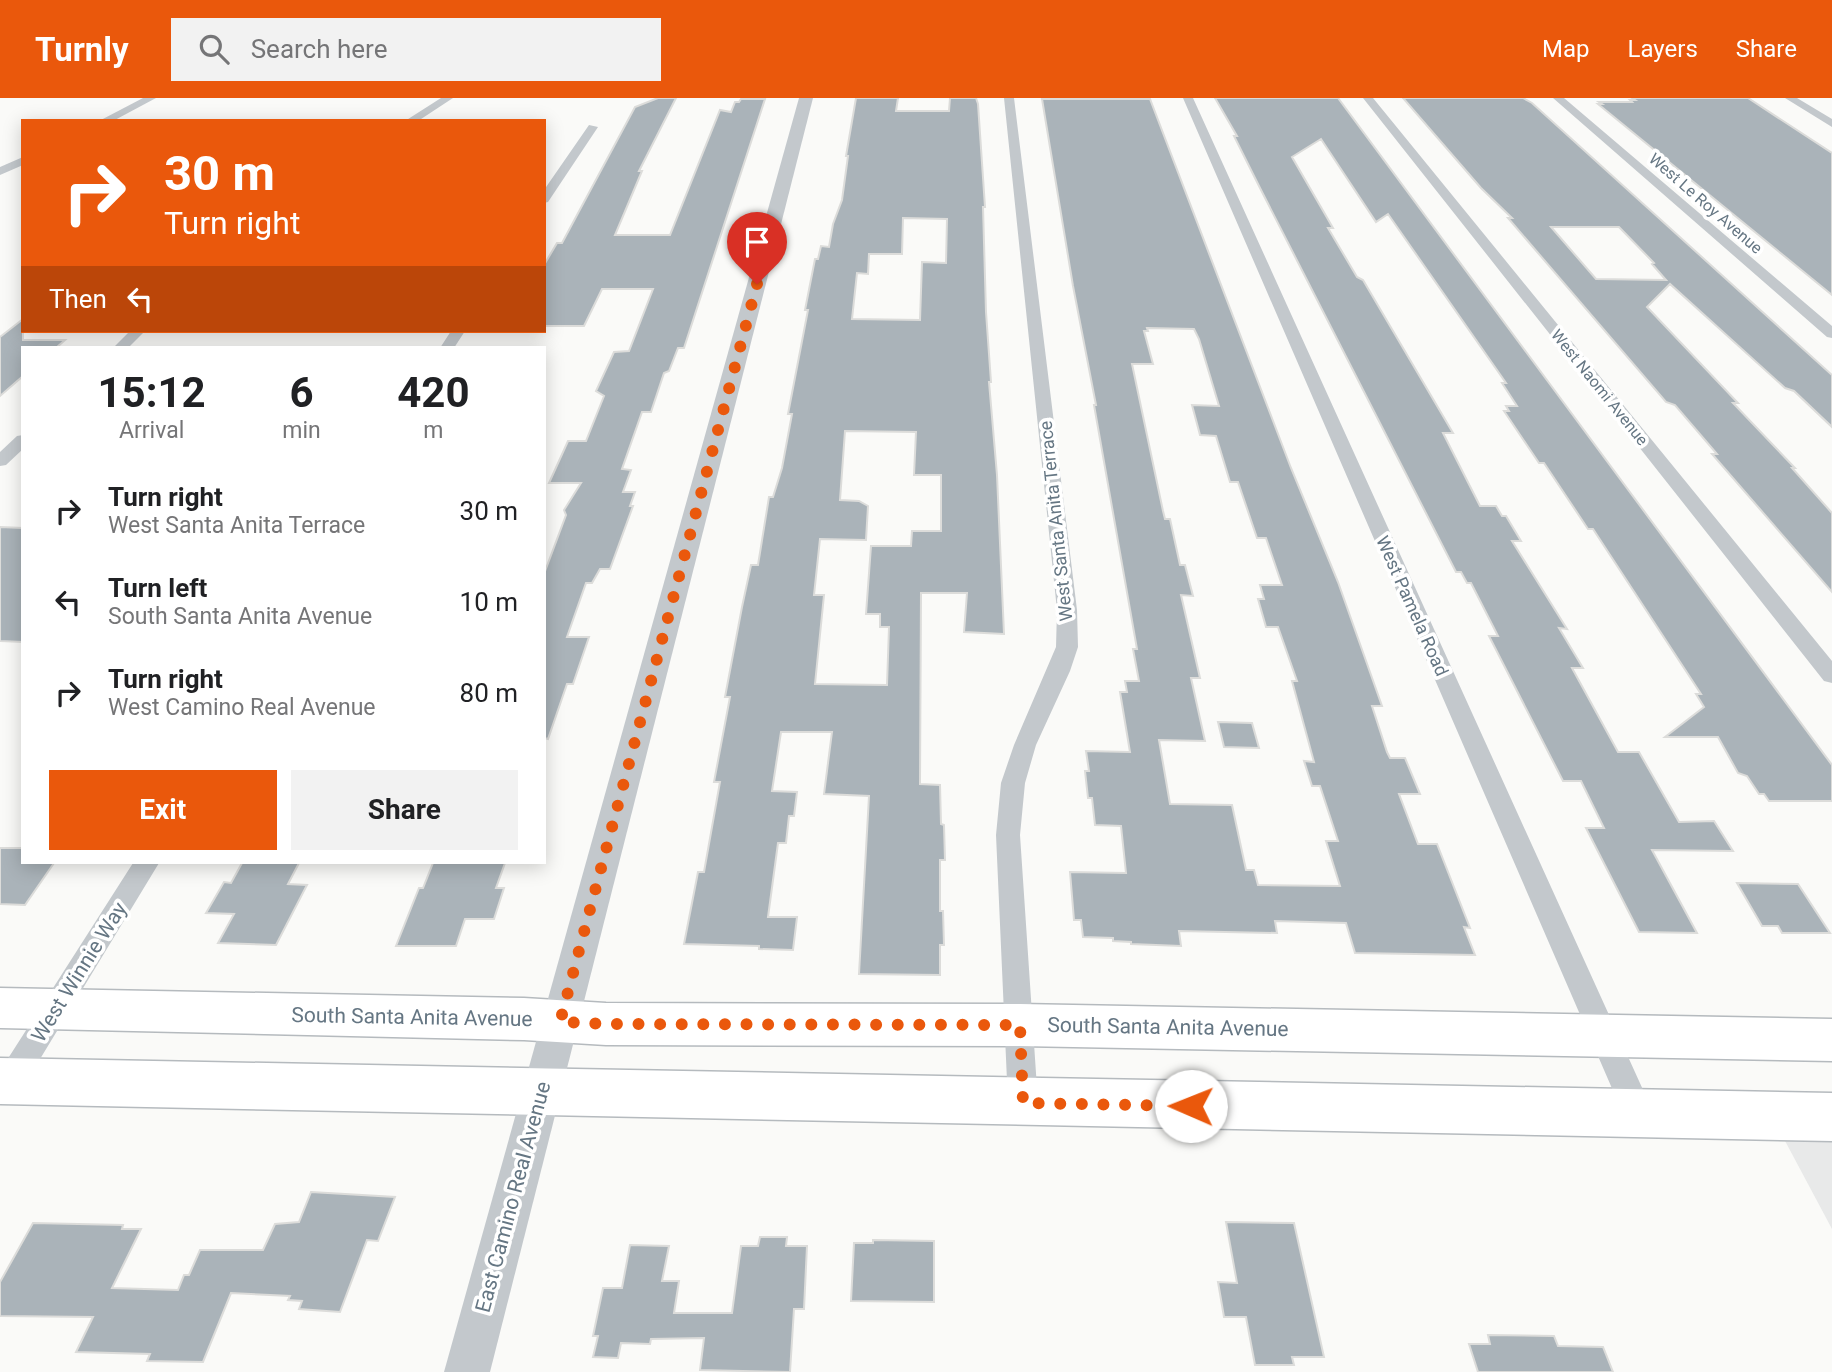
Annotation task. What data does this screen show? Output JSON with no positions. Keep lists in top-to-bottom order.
{
  "streets": {
    "main road": ["South Santa Anita Avenue"],
    "street": [
      "West Le Roy Avenue",
      "West Naomi Avenue",
      "West Santa Anita Terrace",
      "West Pamela Road",
      "West Winnie Way",
      "East Camino Real Avenue"
    ]
  },
  "crossings": [
    ["West Santa Anita Terrace", "South Santa Anita Avenue"],
    ["West Pamela Road", "South Santa Anita Avenue"],
    ["West Winnie Way", "South Santa Anita Avenue"],
    ["South Santa Anita Avenue", "East Camino Real Avenue"]
  ],
  "page": {
    "header": "Turnly",
    "search": "Search here",
    "nav": ["Map", "Layers", "Share"],
    "turn": ["30 m", "Turn right"],
    "then": "Then",
    "eta": [
      "15:12",
      "Arrival",
      "6",
      "min",
      "420",
      "m"
    ],
    "list": [
      {
        "name": "Turn right",
        "note": "West Santa Anita Terrace",
        "value": "30 m"
      },
      {
        "name": "Turn left",
        "note": "South Santa Anita Avenue",
        "value": "10 m"
      },
      {
        "name": "Turn right",
        "note": "West Camino Real Avenue",
        "value": "80 m"
      }
    ],
    "buttons": ["Exit", "Share"]
  }
}
